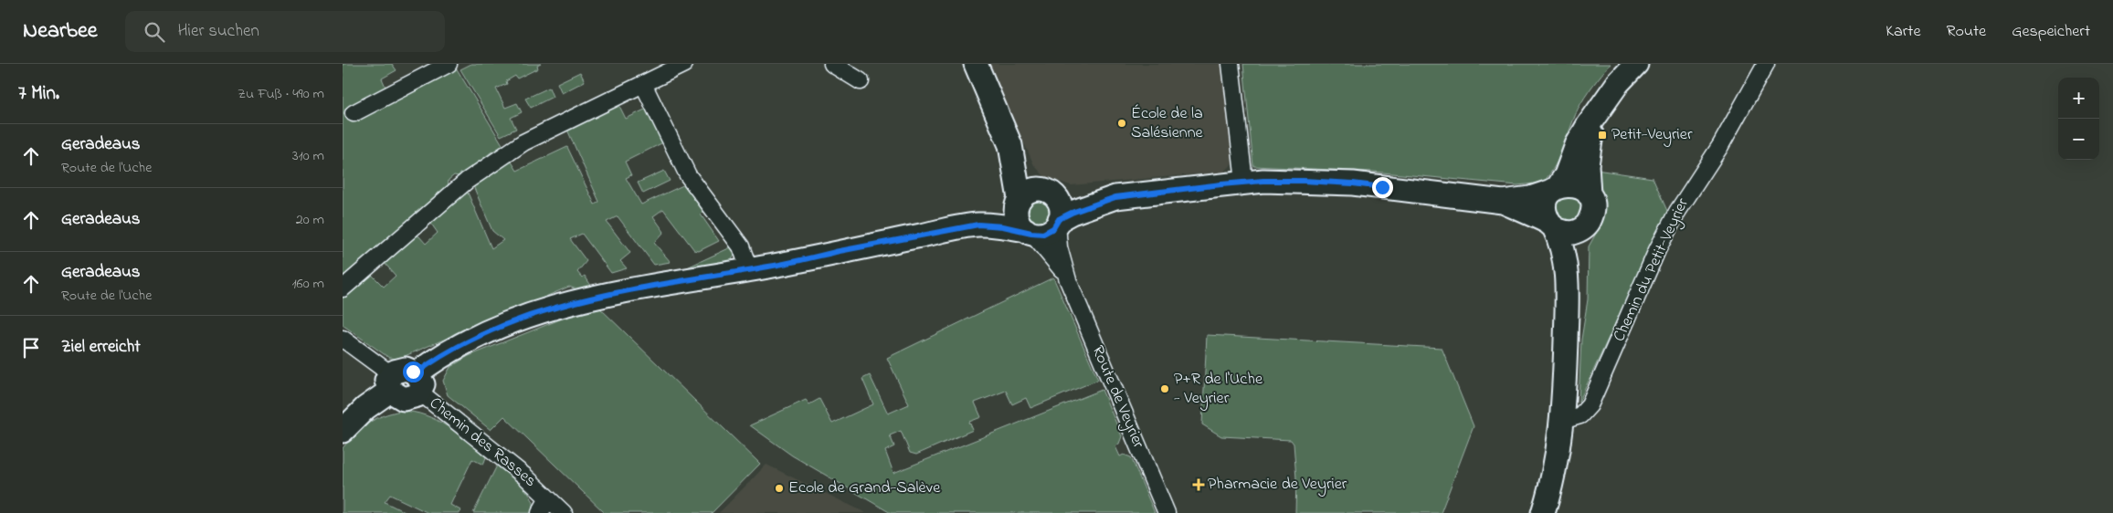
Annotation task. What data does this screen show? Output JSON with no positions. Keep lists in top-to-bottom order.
{
  "streets": {
    "street": ["Chemin du Petit-Veyrier", "Route de Veyrier", "Chemin des Rasses"]
  },
  "places": {
    "other": ["École de la Salésienne", "P+R de l'Uche - Veyrier", "Ecole de Grand-Salève"],
    "transit": ["Petit-Veyrier"],
    "health": ["Pharmacie de Veyrier"]
  },
  "page": {
    "header": "Nearbee",
    "search": "Hier suchen",
    "nav": ["Karte", "Route", "Gespeichert"],
    "heading": ["7 Min.", "Zu Fuß · 490 m"],
    "map_buttons": ["+", "−"],
    "list": [
      ["Geradeaus", "Route de l'Uche", "310 m"],
      ["Geradeaus", "20 m"],
      ["Geradeaus", "Route de l'Uche", "160 m"],
      "Ziel erreicht"
    ]
  }
}
